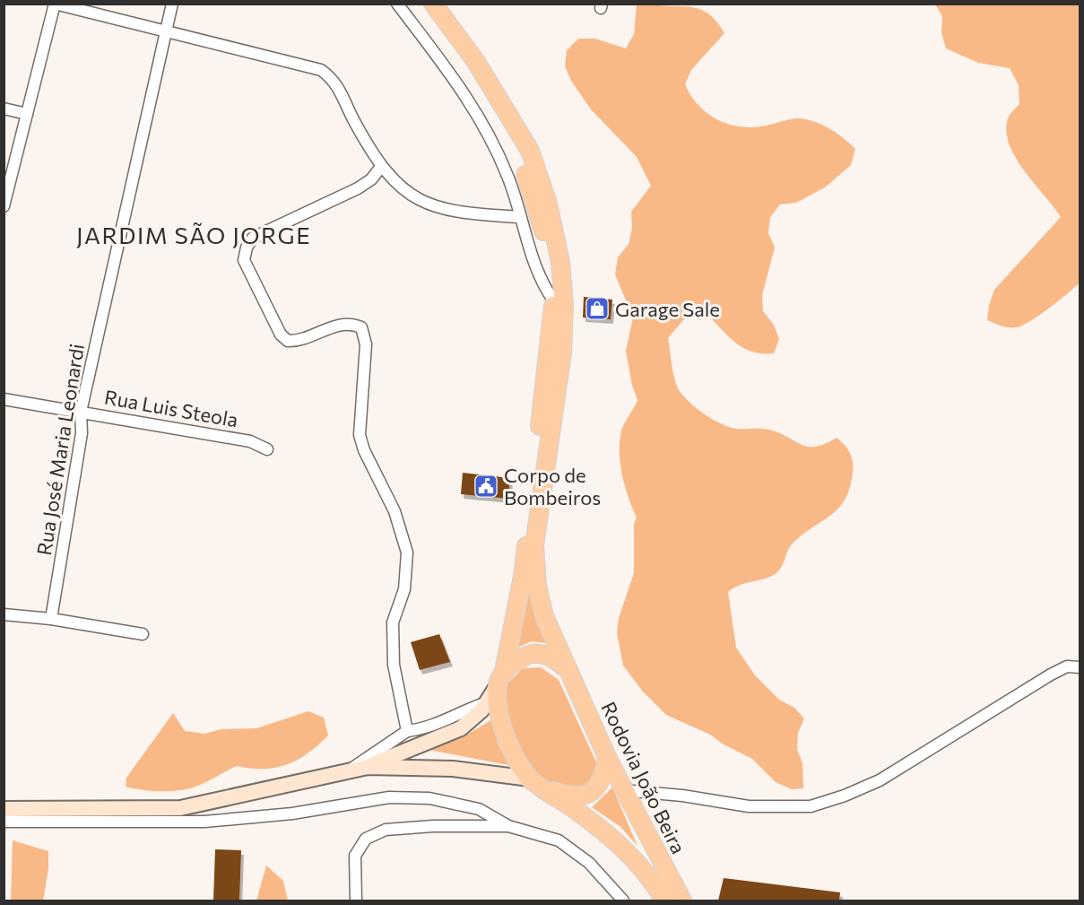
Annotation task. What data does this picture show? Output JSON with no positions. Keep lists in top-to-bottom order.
{
  "streets": {
    "main road": ["Rodovia João Beira"],
    "street": ["Rua Luis Steola", "Rua José Maria Leonardi"]
  },
  "crossings": [
    ["Rua Luis Steola", "Rua José Maria Leonardi"]
  ],
  "districts": ["JARDIM SÃO JORGE"],
  "places": {
    "shop": ["Garage Sale"],
    "public building": ["Corpo de Bombeiros"]
  }
}
